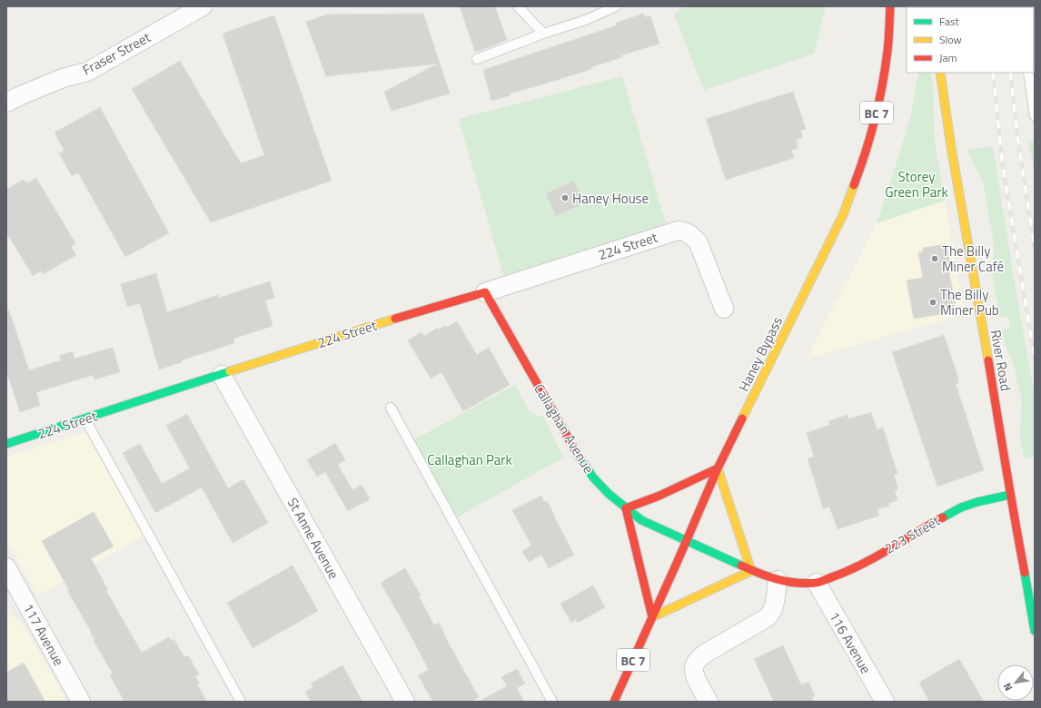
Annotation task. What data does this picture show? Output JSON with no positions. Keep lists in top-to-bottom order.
{
  "streets": {
    "main road": [
      "BC 7",
      "224 Street",
      "Haney Bypass",
      "River Road",
      "Callaghan Avenue",
      "223 Street"
    ],
    "street": [
      "Fraser Street",
      "St Anne Avenue",
      "117 Avenue",
      "116 Avenue"
    ]
  },
  "crossings": [
    ["224 Street", "Callaghan Avenue"],
    ["224 Street", "St Anne Avenue"],
    ["Haney Bypass", "Callaghan Avenue"],
    ["River Road", "223 Street"],
    ["Callaghan Avenue", "223 Street"],
    ["Callaghan Avenue", "116 Avenue"],
    ["223 Street", "116 Avenue"]
  ],
  "parks": ["Storey Green Park", "Callaghan Park"],
  "places": ["Haney House", "The Billy Miner Café", "The Billy Miner Pub"],
  "legend": ["Fast", "Slow", "Jam"],
  "north": "bottom left"
}
